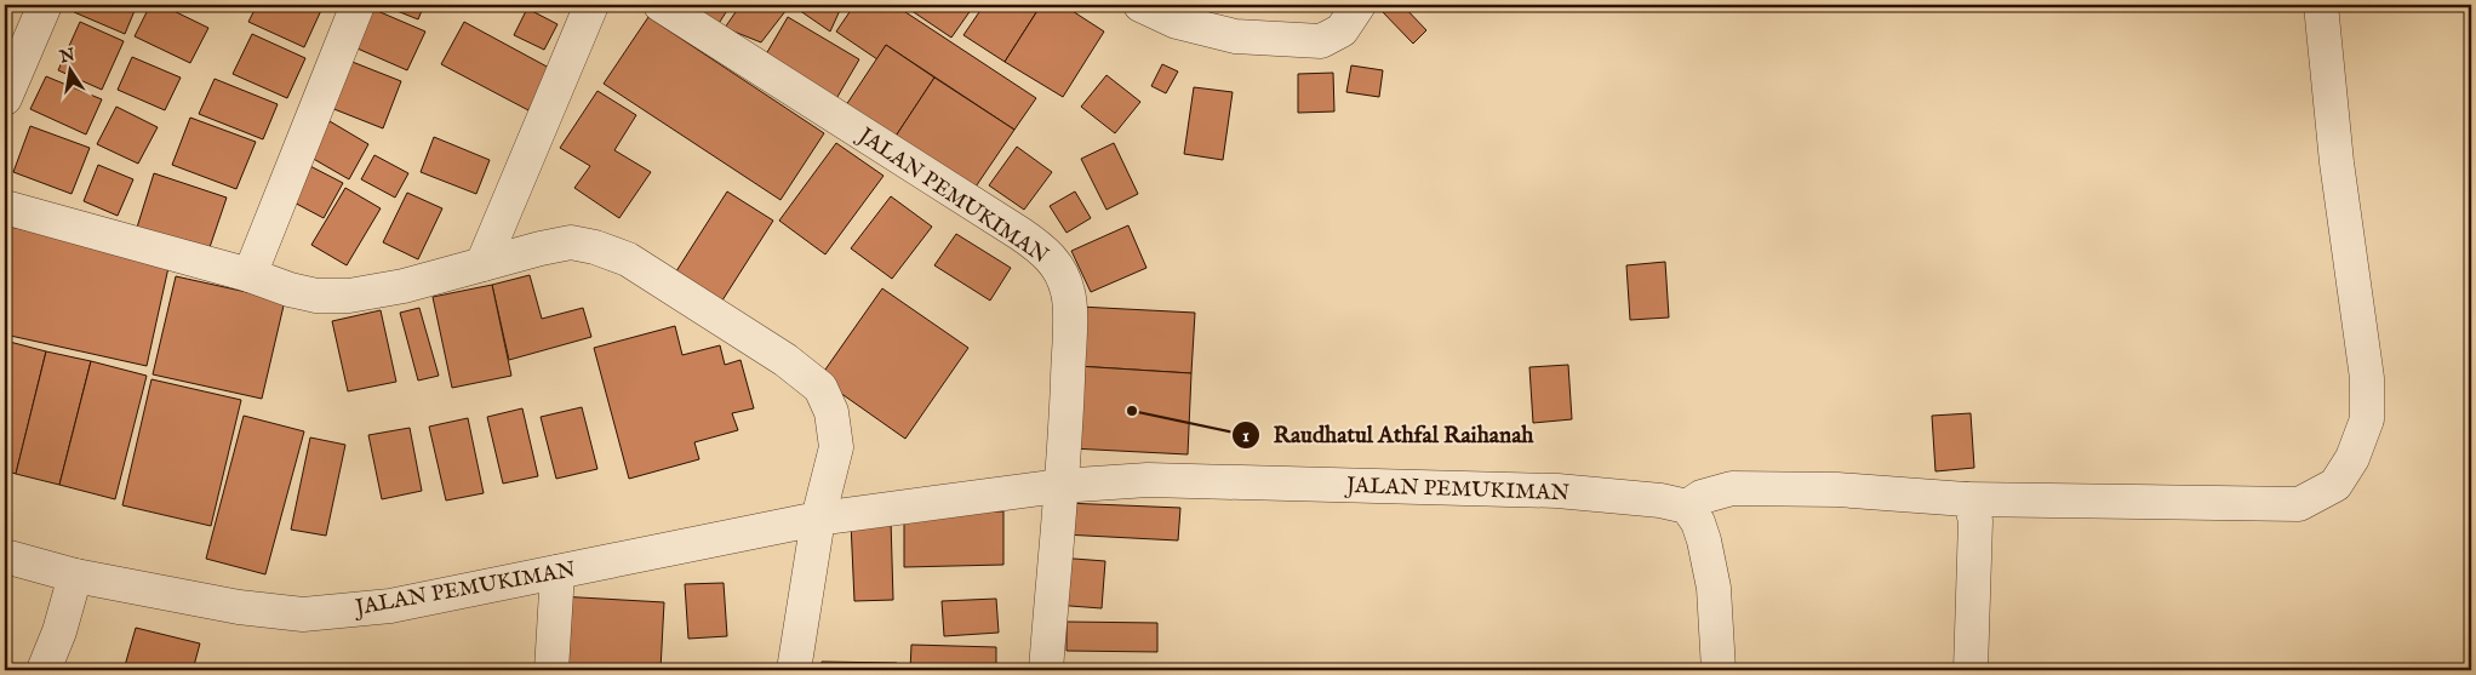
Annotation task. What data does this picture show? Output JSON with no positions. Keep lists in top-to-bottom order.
{
  "streets": {
    "street": ["JALAN PEMUKIMAN"]
  },
  "places": ["Raudhatul Athfal Raihanah"],
  "north": "top"
}
